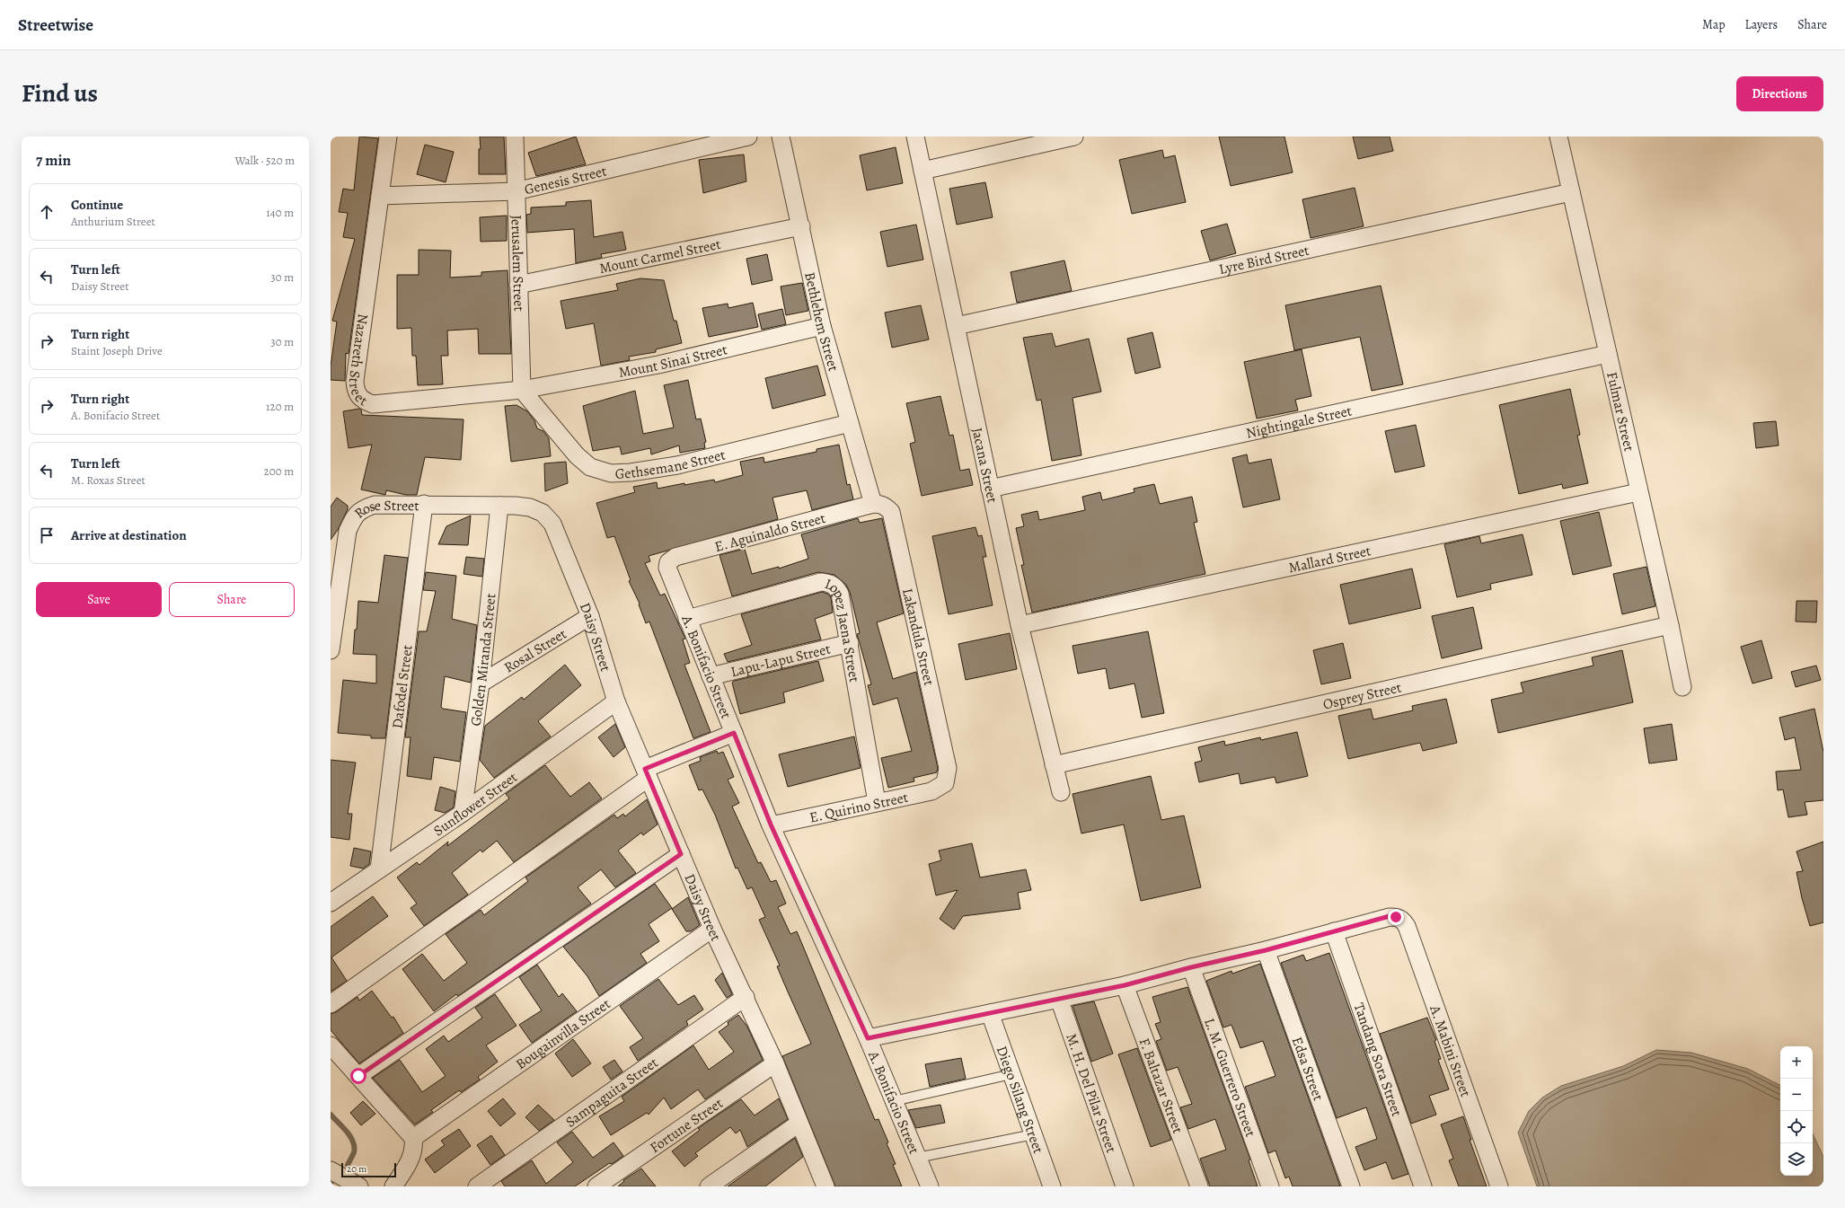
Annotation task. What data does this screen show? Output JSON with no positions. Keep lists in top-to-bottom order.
{
  "streets": {
    "street": [
      "Genesis Street",
      "Mount Carmel Street",
      "Lyre Bird Street",
      "Jerusalem Street",
      "Bethlehem Street",
      "Nazareth Street",
      "Mount Sinai Street",
      "Fulmar Street",
      "Nightingale Street",
      "Gethsemane Street",
      "Jacana Street",
      "Rose Street",
      "E. Aguinaldo Street",
      "Mallard Street",
      "Lopez Jaena Street",
      "Daisy Street",
      "Lakandula Street",
      "Rosal Street",
      "Golden Miranda Street",
      "Lapu-Lapu Street",
      "A. Bonifacio Street",
      "Dafodel Street",
      "Osprey Street",
      "Sunflower Street",
      "E. Quirino Street",
      "Bougainvilla Street",
      "A. Mabini Street",
      "Tandang Sora Street",
      "Edsa Street",
      "L. M. Guerrero Street",
      "F. Baltazar Street",
      "Sampaguita Street",
      "M. H. Del Pilar Street",
      "Diego Silang Street",
      "Fortune Street"
    ]
  },
  "crossings": [
    ["Genesis Street", "Jerusalem Street"],
    ["Genesis Street", "Nazareth Street"],
    ["Mount Carmel Street", "Jerusalem Street"],
    ["Mount Carmel Street", "Bethlehem Street"],
    ["Lyre Bird Street", "Fulmar Street"],
    ["Lyre Bird Street", "Jacana Street"],
    ["Jerusalem Street", "Nazareth Street"],
    ["Jerusalem Street", "Mount Sinai Street"],
    ["Jerusalem Street", "Gethsemane Street"],
    ["Bethlehem Street", "Mount Sinai Street"],
    ["Bethlehem Street", "Gethsemane Street"],
    ["Bethlehem Street", "E. Aguinaldo Street"],
    ["Bethlehem Street", "Lakandula Street"],
    ["Nazareth Street", "Mount Sinai Street"],
    ["Nazareth Street", "Gethsemane Street"],
    ["Mount Sinai Street", "Gethsemane Street"],
    ["Fulmar Street", "Nightingale Street"],
    ["Fulmar Street", "Mallard Street"],
    ["Fulmar Street", "Osprey Street"],
    ["Nightingale Street", "Jacana Street"],
    ["Jacana Street", "Mallard Street"],
    ["Jacana Street", "Osprey Street"],
    ["Rose Street", "Daisy Street"],
    ["Rose Street", "Golden Miranda Street"],
    ["Rose Street", "Dafodel Street"],
    ["E. Aguinaldo Street", "Lakandula Street"],
    ["E. Aguinaldo Street", "A. Bonifacio Street"],
    ["Lopez Jaena Street", "Lapu-Lapu Street"],
    ["Lopez Jaena Street", "A. Bonifacio Street"],
    ["Lopez Jaena Street", "E. Quirino Street"],
    ["Daisy Street", "Rosal Street"],
    ["Daisy Street", "Golden Miranda Street"],
    ["Daisy Street", "Sunflower Street"],
    ["Daisy Street", "Bougainvilla Street"],
    ["Daisy Street", "Sampaguita Street"],
    ["Daisy Street", "Fortune Street"],
    ["Lakandula Street", "E. Quirino Street"],
    ["Rosal Street", "Golden Miranda Street"],
    ["Golden Miranda Street", "Sunflower Street"],
    ["Lapu-Lapu Street", "A. Bonifacio Street"],
    ["A. Bonifacio Street", "E. Quirino Street"],
    ["Dafodel Street", "Sunflower Street"],
    ["A. Mabini Street", "Tandang Sora Street"]
  ],
  "scale_bar": "20 m",
  "page": {
    "header": "Streetwise",
    "nav": ["Map", "Layers", "Share"],
    "title": "Find us",
    "buttons": [
      "Directions",
      ["Save", "Share"]
    ],
    "heading": ["7 min", "Walk · 520 m"],
    "list": [
      ["Continue", "Anthurium Street", "140 m"],
      ["Turn left", "Daisy Street", "30 m"],
      ["Turn right", "Staint Joseph Drive", "30 m"],
      ["Turn right", "A. Bonifacio Street", "120 m"],
      ["Turn left", "M. Roxas Street", "200 m"],
      "Arrive at destination"
    ],
    "map_buttons": ["+", "−"],
    "scale": "20 m"
  }
}
